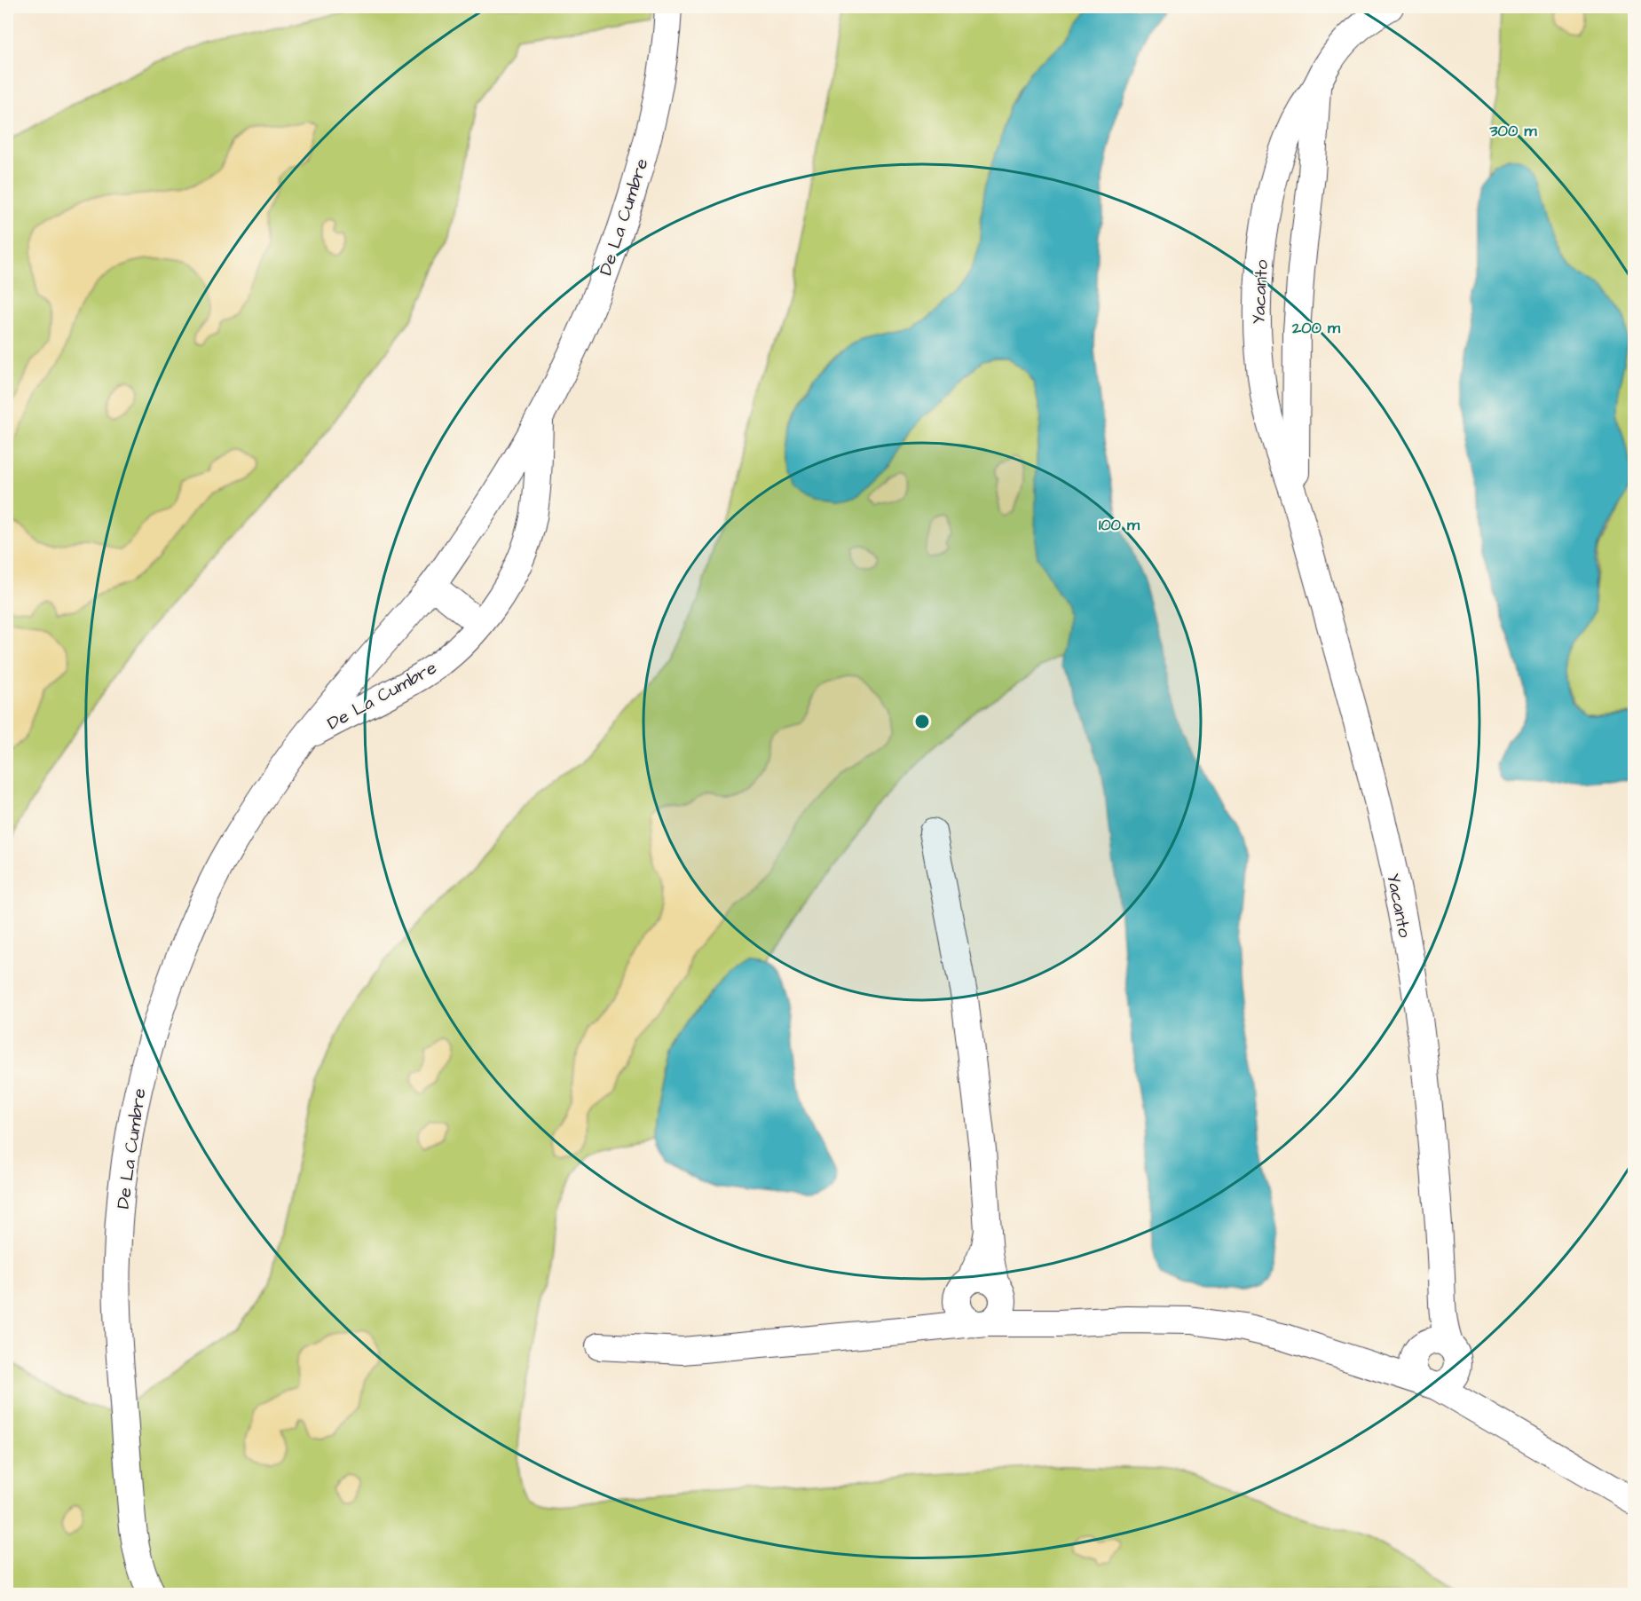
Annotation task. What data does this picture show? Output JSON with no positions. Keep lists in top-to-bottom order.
{
  "streets": {
    "street": ["De La Cumbre", "Yacanto"]
  },
  "rings": ["300 m", "200 m", "100 m"]
}
